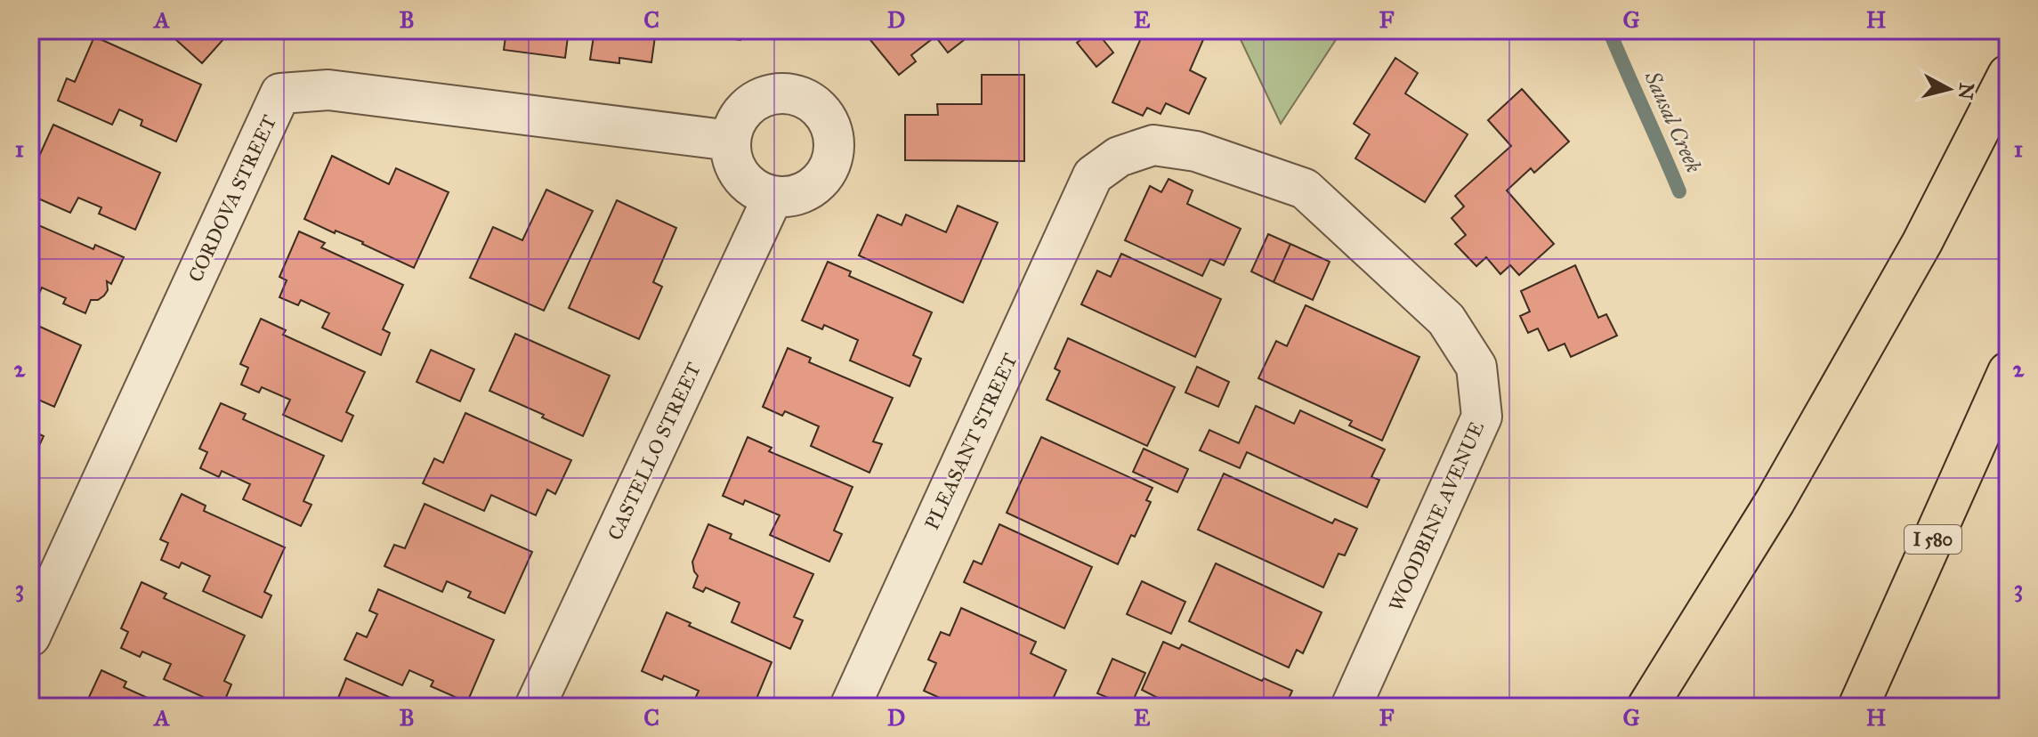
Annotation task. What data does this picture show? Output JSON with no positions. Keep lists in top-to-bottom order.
{
  "streets": {
    "highway": ["I 580"],
    "street": [
      "CORDOVA STREET",
      "PLEASANT STREET",
      "CASTELLO STREET",
      "WOODBINE AVENUE"
    ]
  },
  "crossings": [
    ["CORDOVA STREET", "CASTELLO STREET"],
    ["PLEASANT STREET", "WOODBINE AVENUE"]
  ],
  "water": ["Sausal Creek"],
  "north": "right",
  "grid": {
    "columns": [
      "A",
      "B",
      "C",
      "D",
      "E",
      "F",
      "G",
      "H"
    ],
    "rows": ["1", "2", "3"]
  }
}
